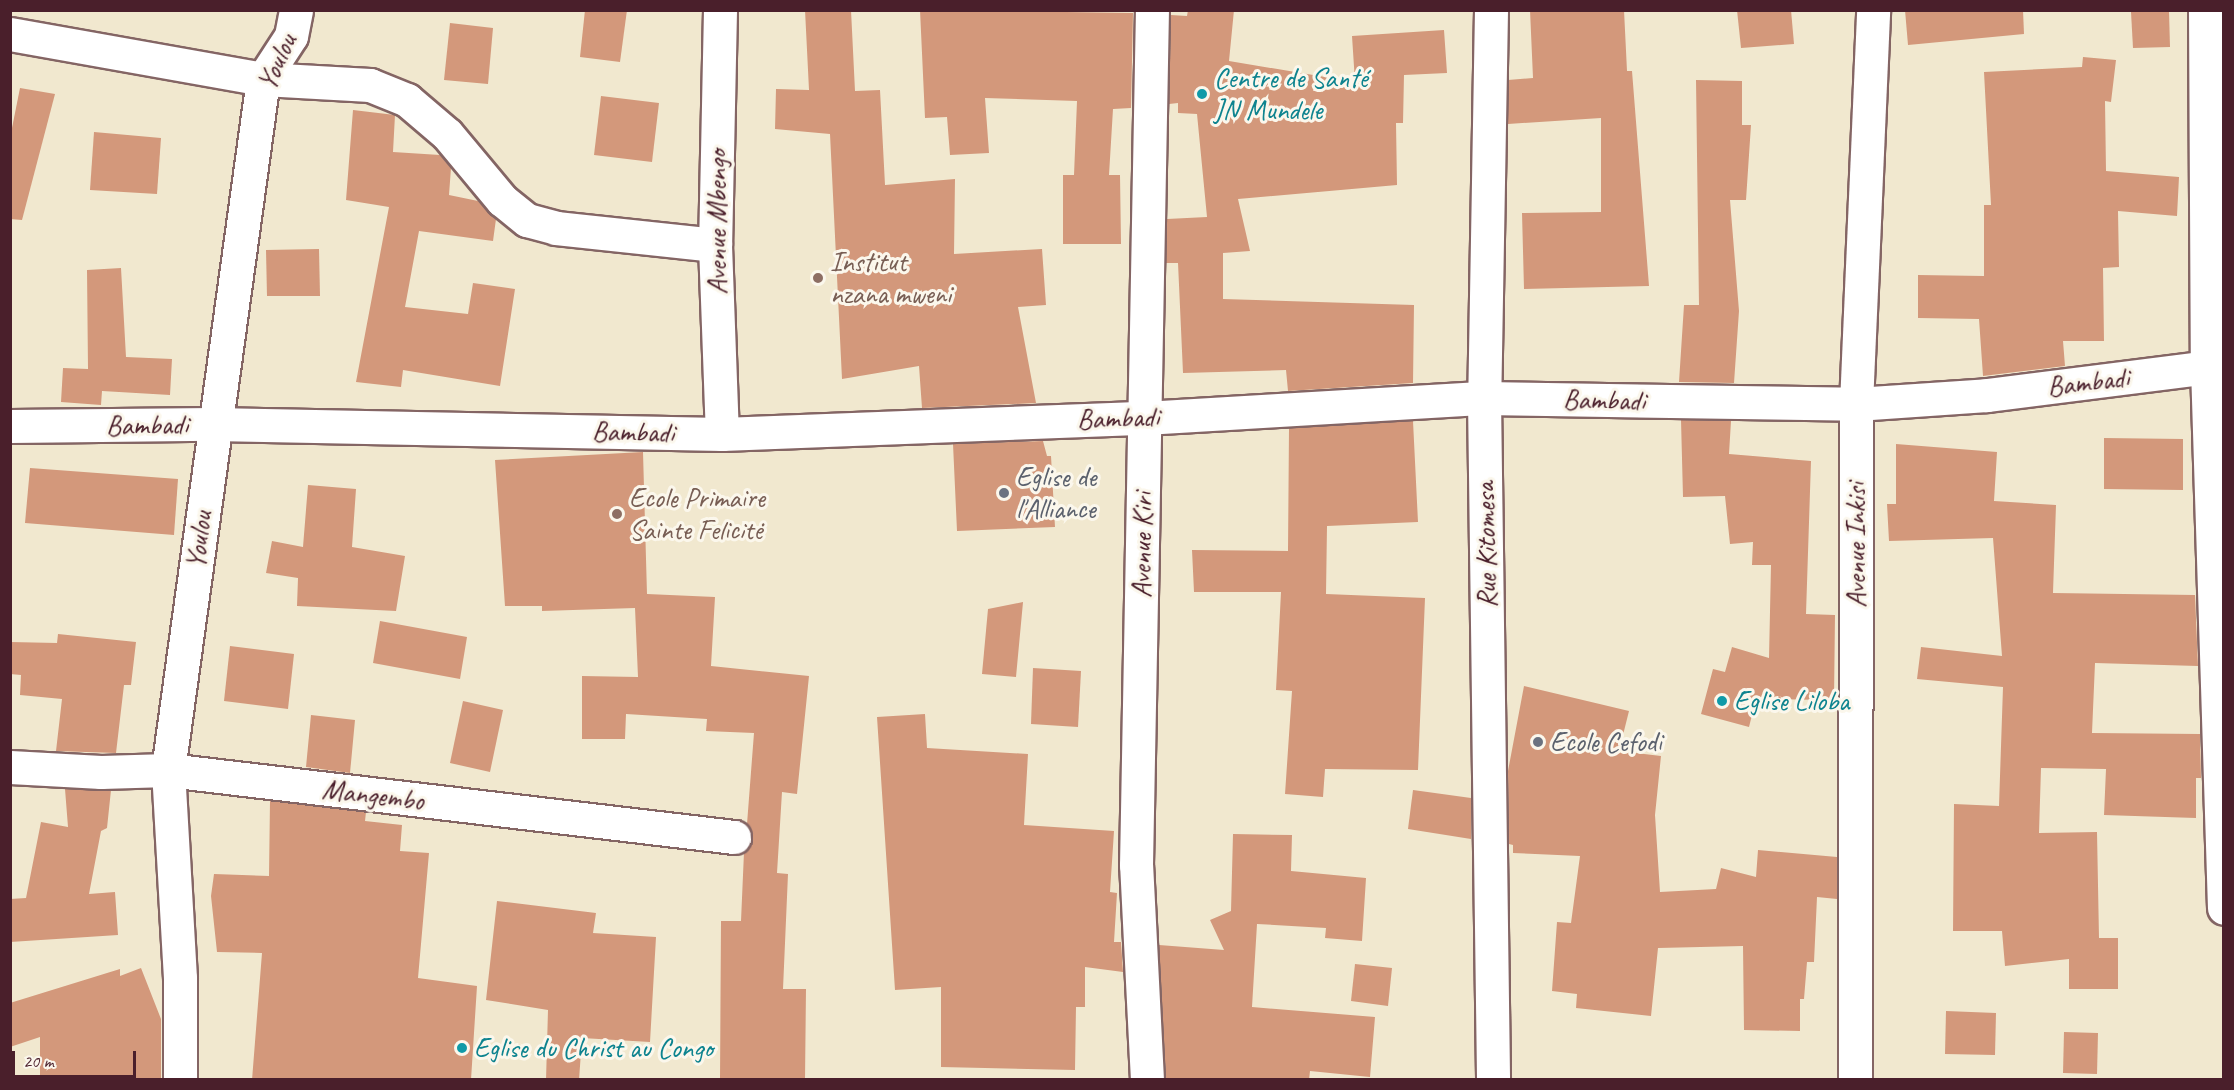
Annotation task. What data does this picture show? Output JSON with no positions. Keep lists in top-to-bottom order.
{
  "streets": {
    "street": [
      "Youlou",
      "Avenue Mbengo",
      "Bambadi",
      "Avenue Kiri",
      "Rue Kitomesa",
      "Avenue Inkisi",
      "Mangembo"
    ]
  },
  "crossings": [
    ["Youlou", "Bambadi"],
    ["Youlou", "Mangembo"],
    ["Avenue Mbengo", "Bambadi"],
    ["Bambadi", "Avenue Kiri"],
    ["Bambadi", "Rue Kitomesa"],
    ["Bambadi", "Avenue Inkisi"]
  ],
  "places": [
    "Centre de Santé JN Mundele",
    "Institut nzana mweni",
    "Eglise de l'Alliance",
    "Ecole Primaire Sainte Felicitė",
    "Eglise Liloba",
    "Ecole Cefodi",
    "Eglise du Christ au Congo"
  ],
  "scale_bar": "20 m"
}
